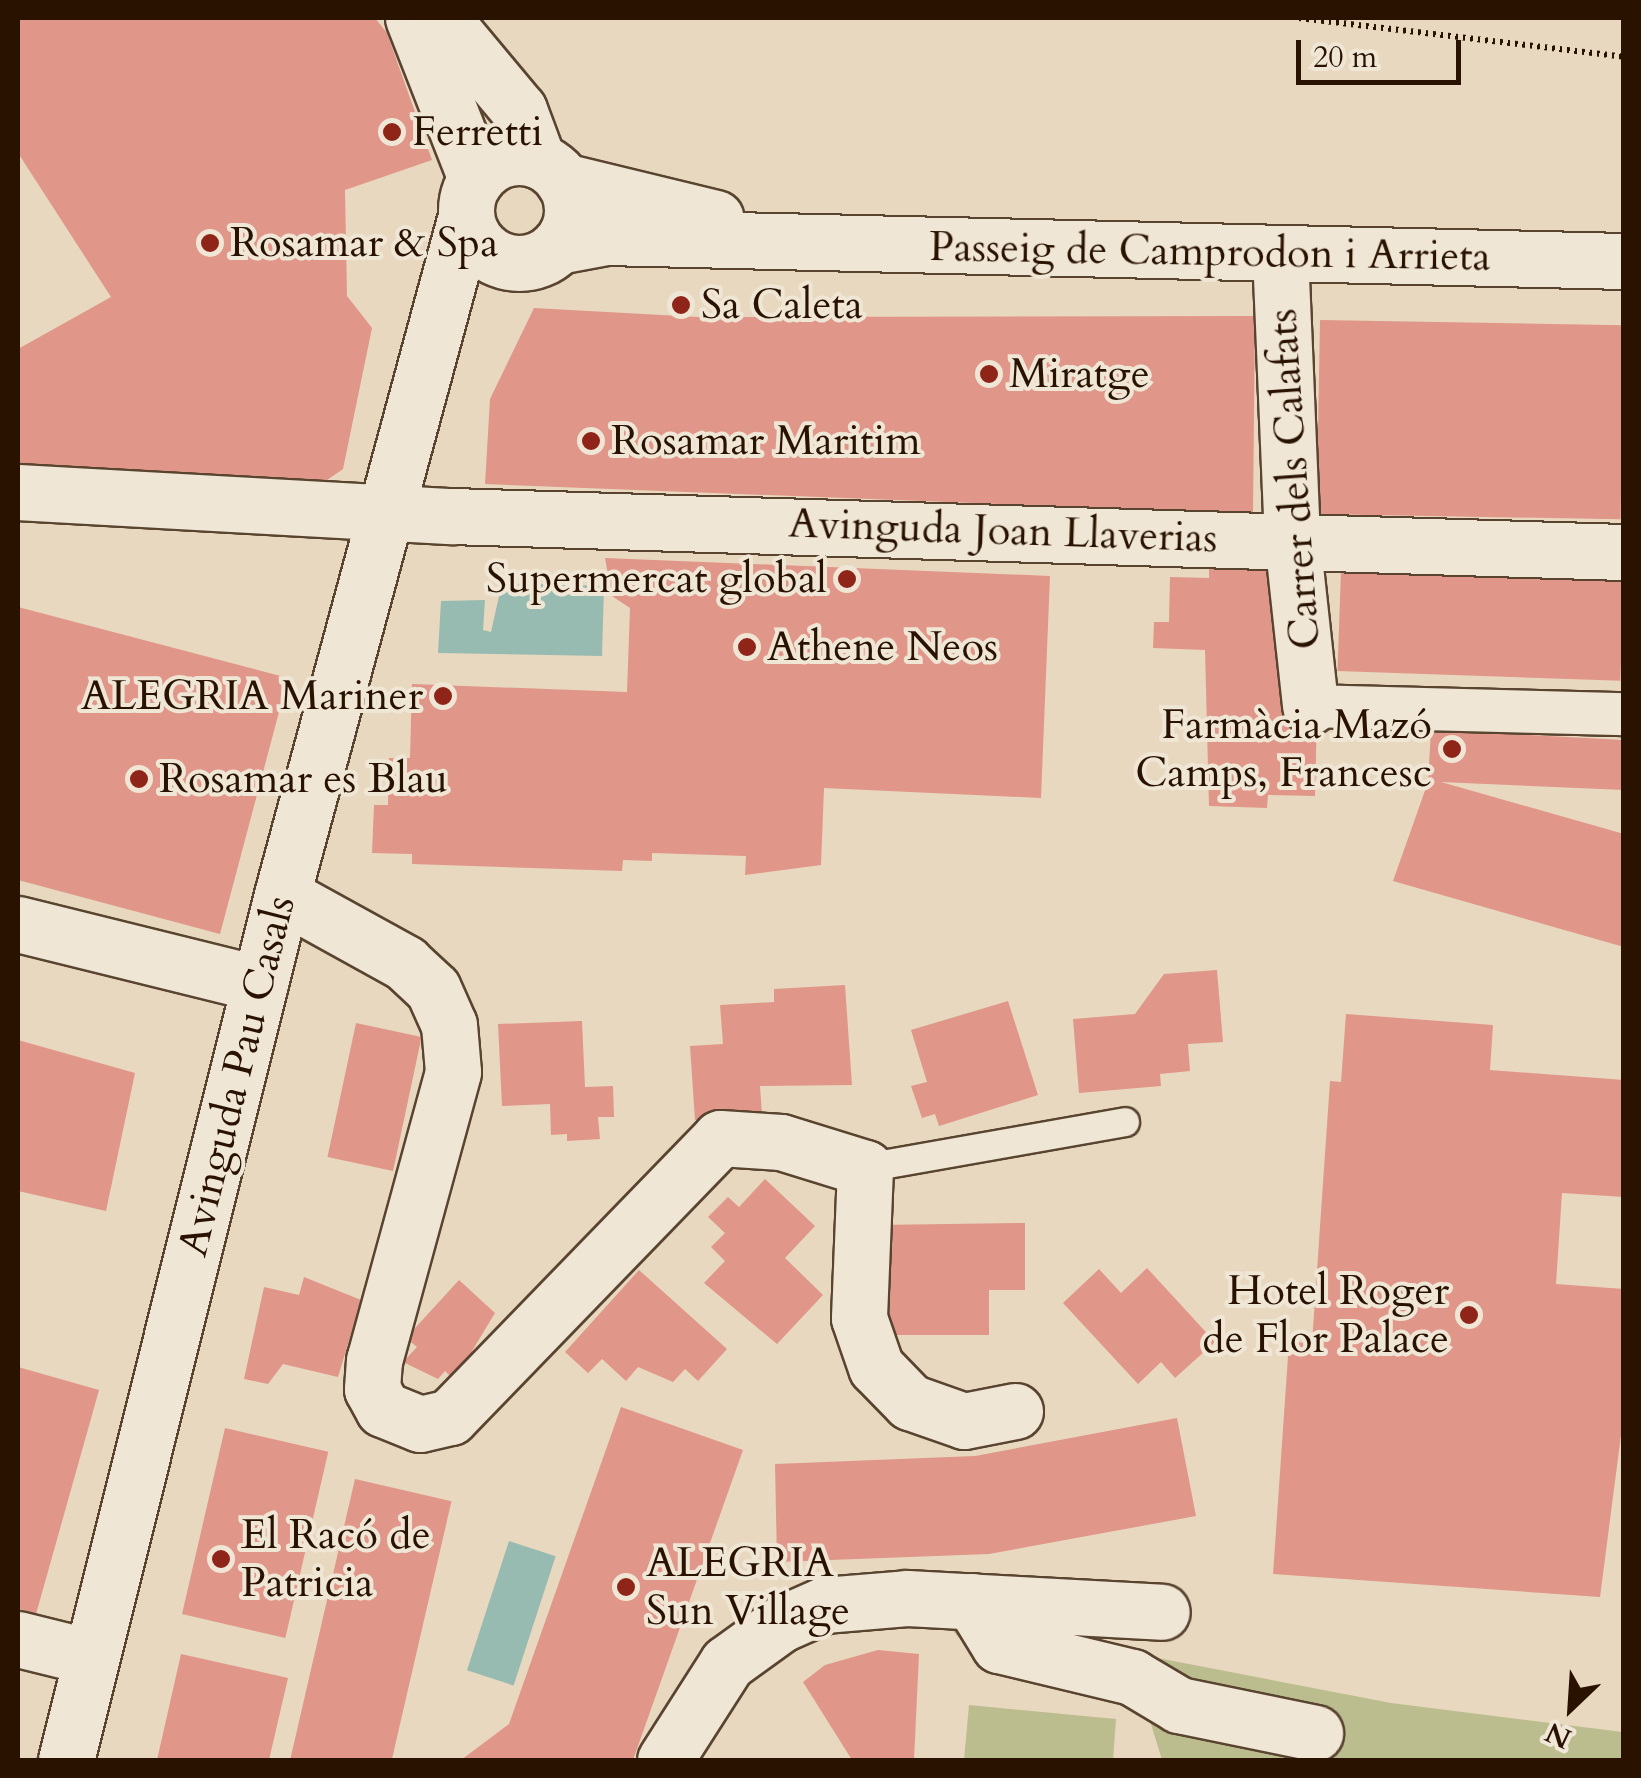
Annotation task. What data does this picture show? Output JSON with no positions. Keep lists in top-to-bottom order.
{
  "streets": {
    "street": [
      "Passeig de Camprodon i Arrieta",
      "Carrer dels Calafats",
      "Avinguda Joan Llaverias",
      "Avinguda Pau Casals"
    ]
  },
  "crossings": [
    ["Passeig de Camprodon i Arrieta", "Carrer dels Calafats"],
    ["Passeig de Camprodon i Arrieta", "Avinguda Pau Casals"],
    ["Carrer dels Calafats", "Avinguda Joan Llaverias"],
    ["Avinguda Joan Llaverias", "Avinguda Pau Casals"]
  ],
  "places": [
    "Ferretti",
    "Rosamar & Spa",
    "Sa Caleta",
    "Miratge",
    "Rosamar Maritim",
    "Supermercat global",
    "Athene Neos",
    "ALEGRIA Mariner",
    "Farmàcia Mazó Camps, Francesc",
    "Rosamar es Blau",
    "Hotel Roger de Flor Palace",
    "El Racó de Patricia",
    "ALEGRIA Sun Village"
  ],
  "scale_bar": "20 m",
  "north": "bottom left"
}
